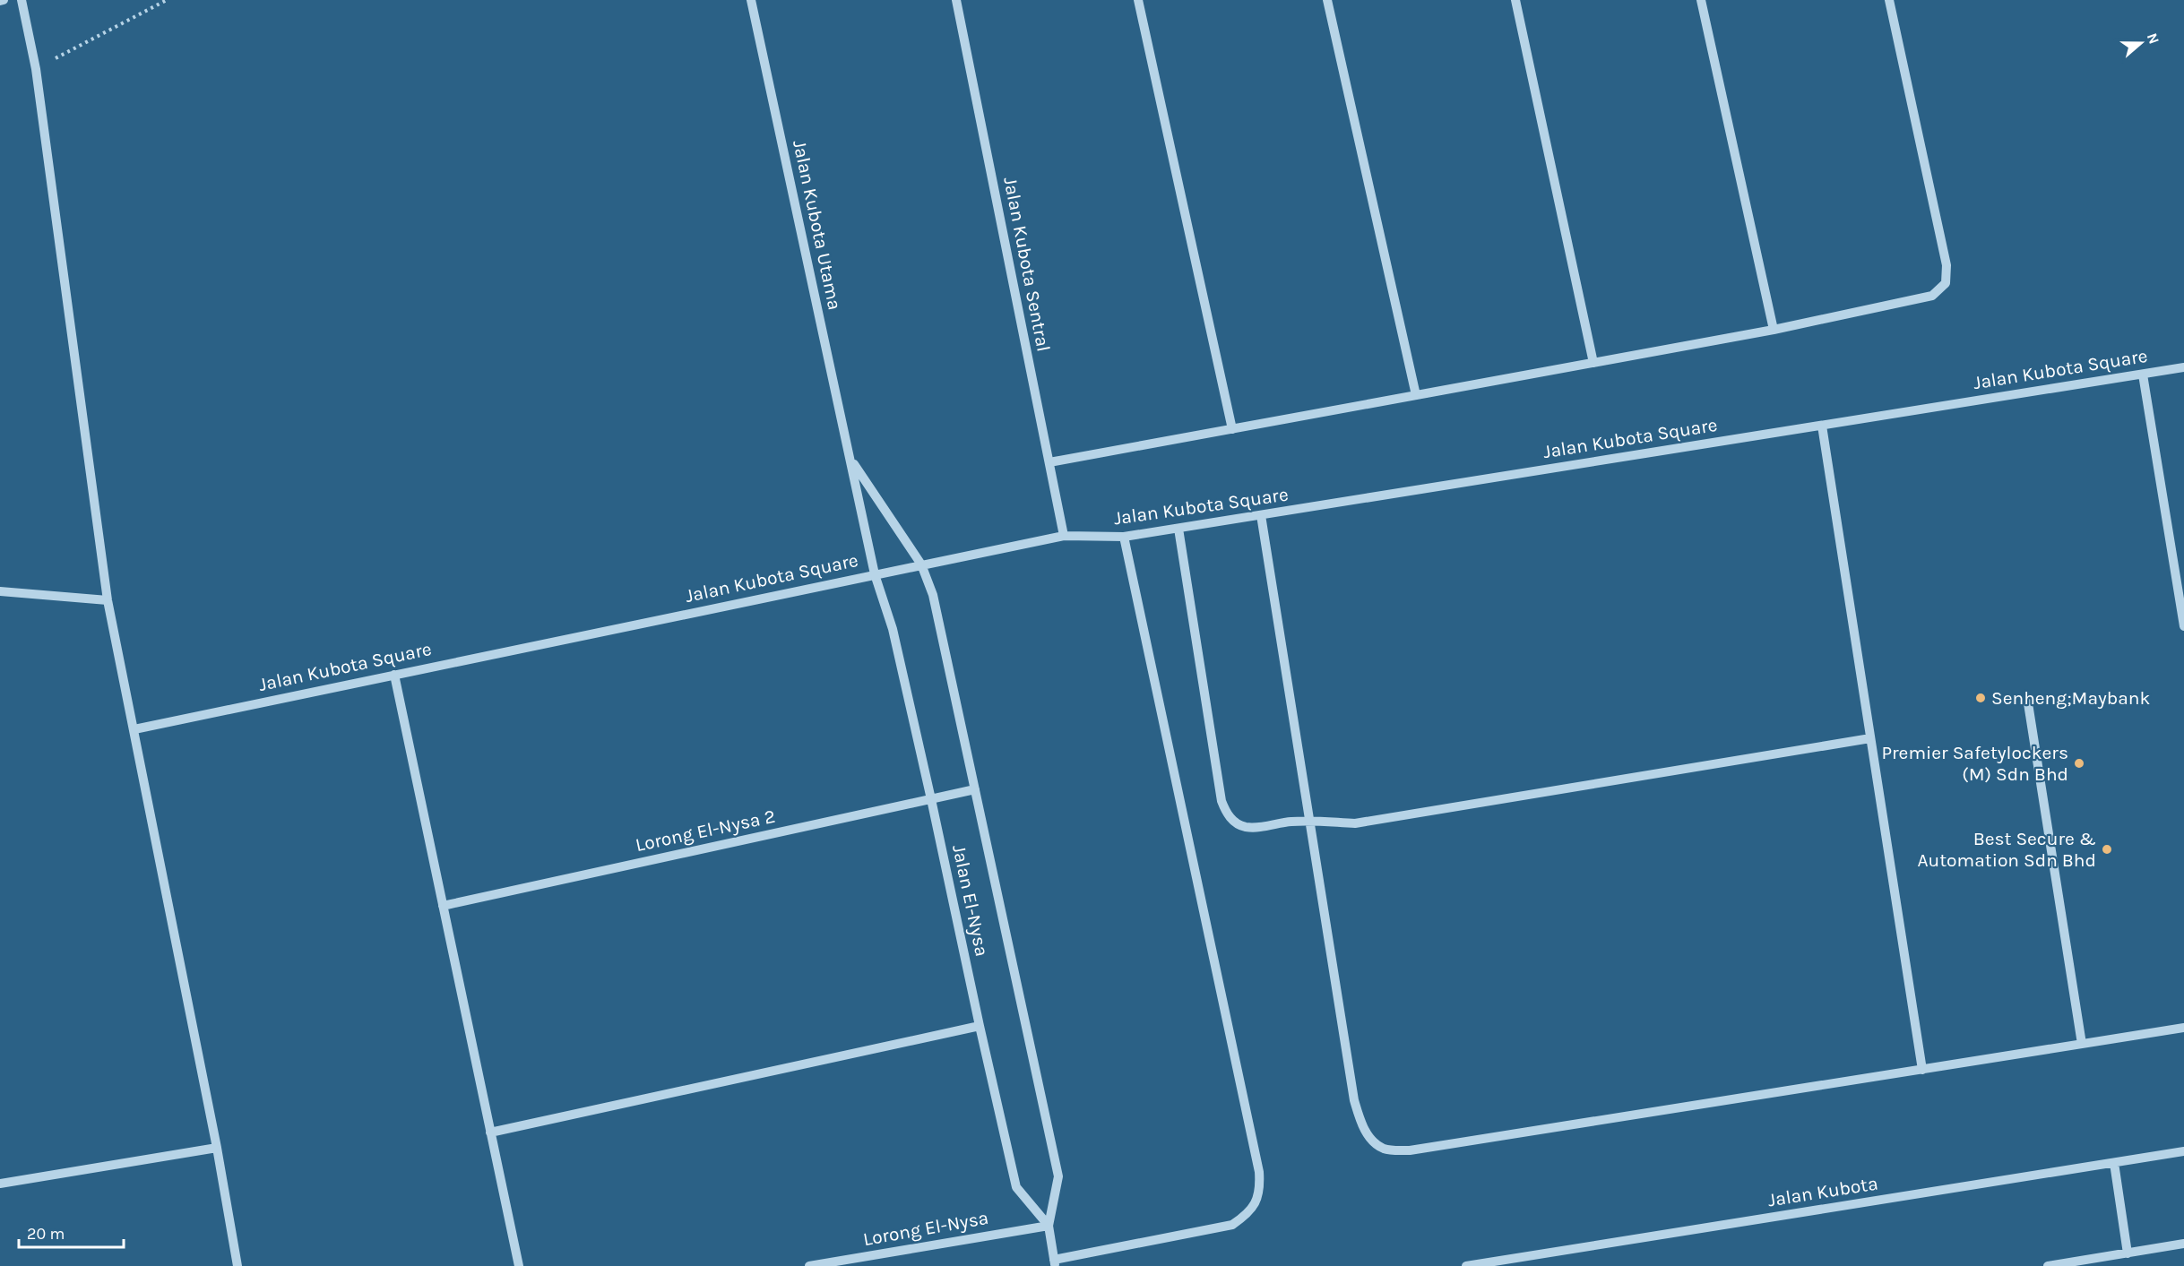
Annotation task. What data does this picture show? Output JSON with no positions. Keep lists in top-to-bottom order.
{
  "streets": {
    "street": [
      "Jalan Kubota Utama",
      "Jalan Kubota Sentral",
      "Jalan Kubota Square",
      "Lorong El-Nysa 2",
      "Jalan El-Nysa",
      "Jalan Kubota",
      "Lorong El-Nysa"
    ]
  },
  "crossings": [
    ["Jalan Kubota Utama", "Jalan Kubota Square"],
    ["Jalan Kubota Utama", "Jalan El-Nysa"],
    ["Jalan Kubota Sentral", "Jalan Kubota Square"],
    ["Jalan Kubota Square", "Jalan El-Nysa"],
    ["Lorong El-Nysa 2", "Jalan El-Nysa"],
    ["Jalan El-Nysa", "Lorong El-Nysa"]
  ],
  "places": ["Senheng;Maybank", "Premier Safetylockers (M) Sdn Bhd", "Best Secure & Automation Sdn Bhd"],
  "scale_bar": "20 m",
  "north": "right"
}
